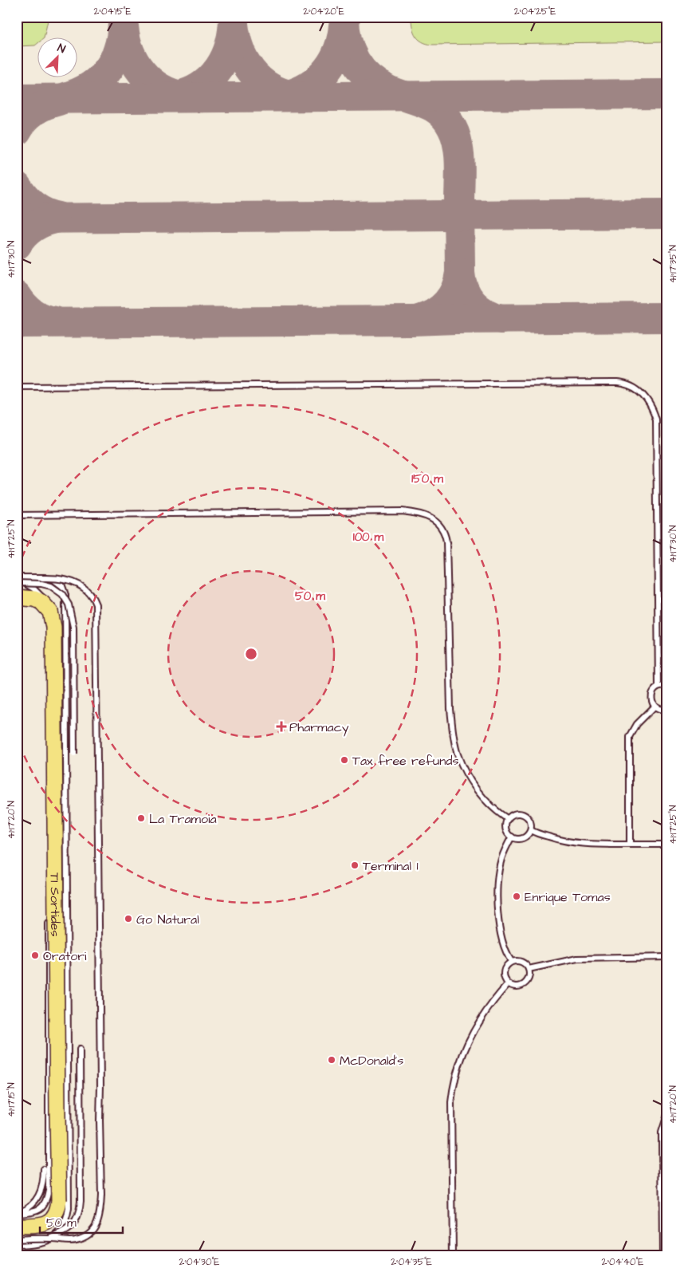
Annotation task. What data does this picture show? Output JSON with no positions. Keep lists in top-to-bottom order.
{
  "streets": {
    "main road": ["T1 Sortides"]
  },
  "places": {
    "health": ["Pharmacy"],
    "other": [
      "Tax free refunds",
      "La Tramoia",
      "Terminal 1",
      "Enrique Tomas",
      "Go Natural",
      "Oratori",
      "McDonald's"
    ]
  },
  "scale_bar": "50 m",
  "north": "top right",
  "coordinates": [
    "2°04'15\"E",
    "2°04'20\"E",
    "2°04'25\"E",
    "41°17'30\"N",
    "41°17'35\"N",
    "41°17'25\"N",
    "41°17'20\"N",
    "41°17'15\"N",
    "2°04'30\"E",
    "2°04'35\"E",
    "2°04'40\"E"
  ],
  "rings": ["150 m", "100 m", "50 m"]
}
